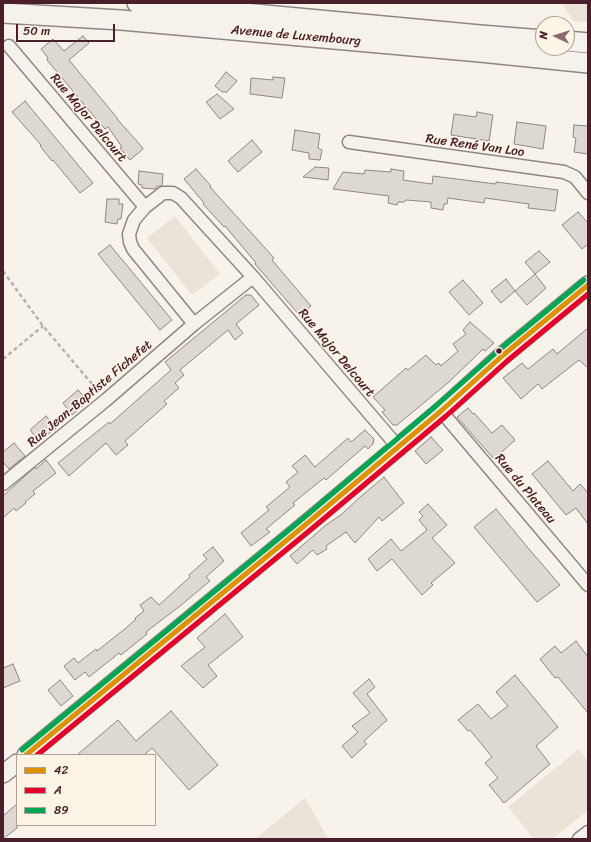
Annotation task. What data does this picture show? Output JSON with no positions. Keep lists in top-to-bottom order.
{
  "streets": {
    "main road": ["Avenue de Luxembourg"],
    "street": [
      "Rue Major Delcourt",
      "Rue René Van Loo",
      "Rue Jean-Baptiste Fichefet",
      "Rue du Plateau"
    ]
  },
  "crossings": [
    ["Rue Major Delcourt", "Rue Jean-Baptiste Fichefet"]
  ],
  "lines": ["transit line 89", "transit line 42", "transit line A"],
  "legend": ["42", "A", "89"],
  "scale_bar": "50 m",
  "north": "left"
}
